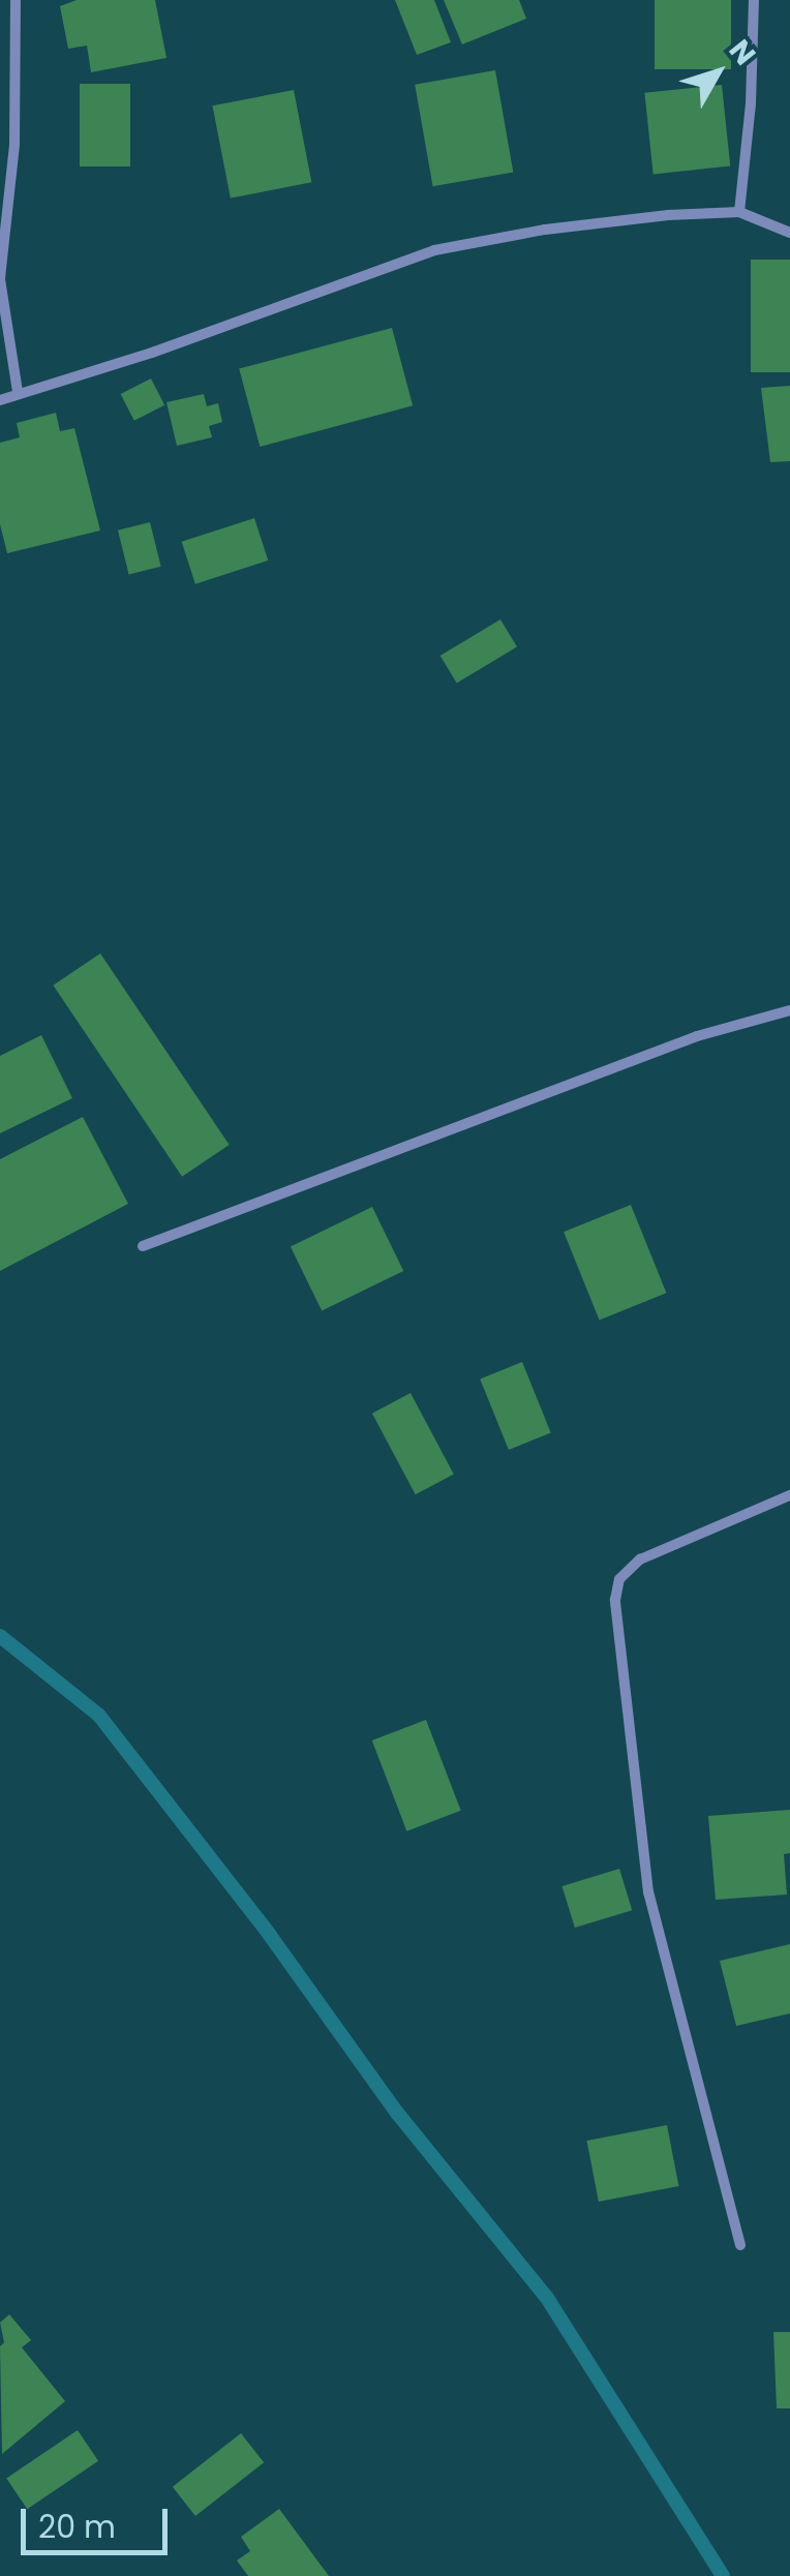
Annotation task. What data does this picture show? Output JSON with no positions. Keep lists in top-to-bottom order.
{
  "scale_bar": "20 m",
  "north": "top right"
}
